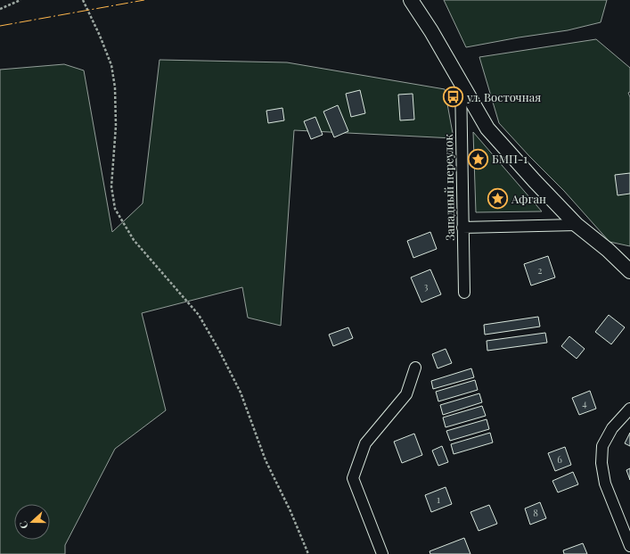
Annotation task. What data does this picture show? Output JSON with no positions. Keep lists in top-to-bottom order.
{
  "streets": {
    "street": ["Западный переулок"]
  },
  "places": {
    "bus stop": ["ул. Восточная"],
    "place": ["БМП-1", "Афган"]
  },
  "house_numbers": [
    "2",
    "3",
    "4",
    "6",
    "1",
    "8"
  ],
  "north": "left"
}
